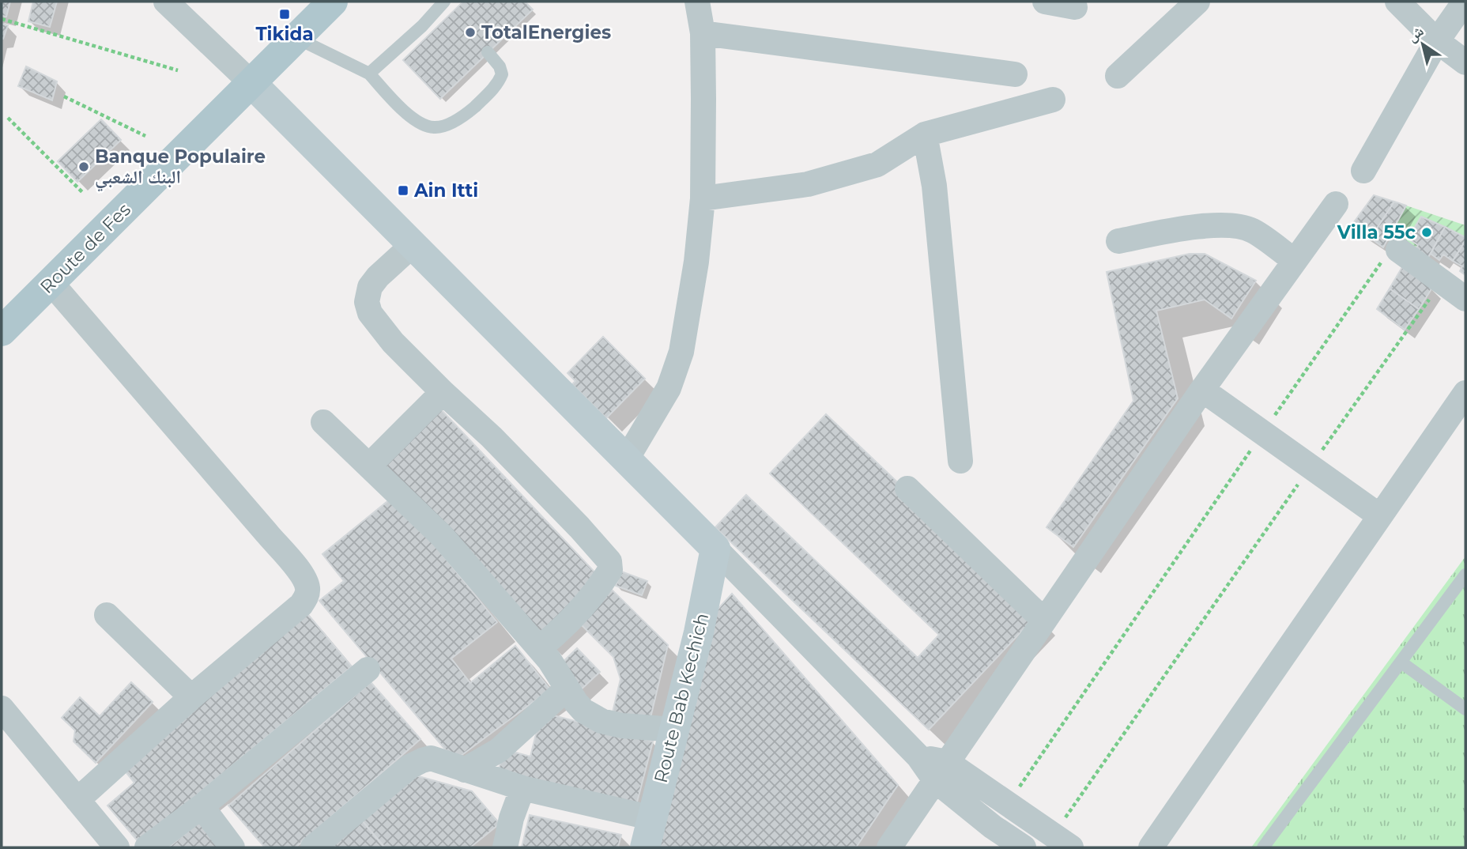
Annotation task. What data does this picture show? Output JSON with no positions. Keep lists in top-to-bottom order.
{
  "streets": {
    "main road": ["Route de Fes"],
    "street": ["Route Bab Kechich"]
  },
  "places": {
    "transit": ["Tikida", "Ain Itti"],
    "other": ["TotalEnergies", "Banque Populaire البنك الشعبي", "Villa 55c"]
  },
  "north": "top left"
}
